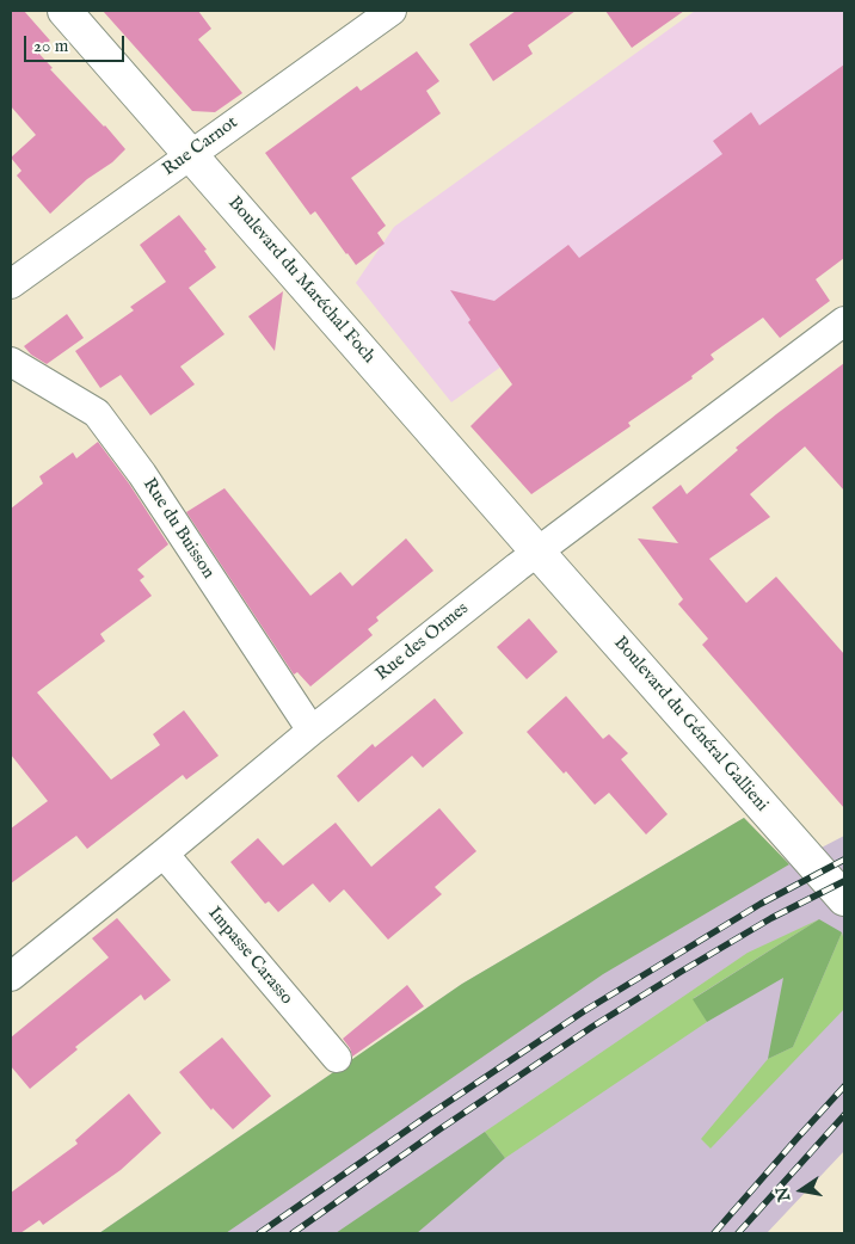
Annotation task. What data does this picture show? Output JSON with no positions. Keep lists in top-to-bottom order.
{
  "streets": {
    "main road": ["Boulevard du Maréchal Foch", "Boulevard du Général Gallieni"],
    "street": [
      "Rue Carnot",
      "Rue du Buisson",
      "Rue des Ormes",
      "Impasse Carasso"
    ]
  },
  "crossings": [
    ["Rue Carnot", "Boulevard du Maréchal Foch"],
    ["Boulevard du Maréchal Foch", "Rue des Ormes"],
    ["Boulevard du Maréchal Foch", "Boulevard du Général Gallieni"],
    ["Rue du Buisson", "Rue des Ormes"],
    ["Rue des Ormes", "Boulevard du Général Gallieni"],
    ["Rue des Ormes", "Impasse Carasso"]
  ],
  "scale_bar": "20 m",
  "north": "left"
}
